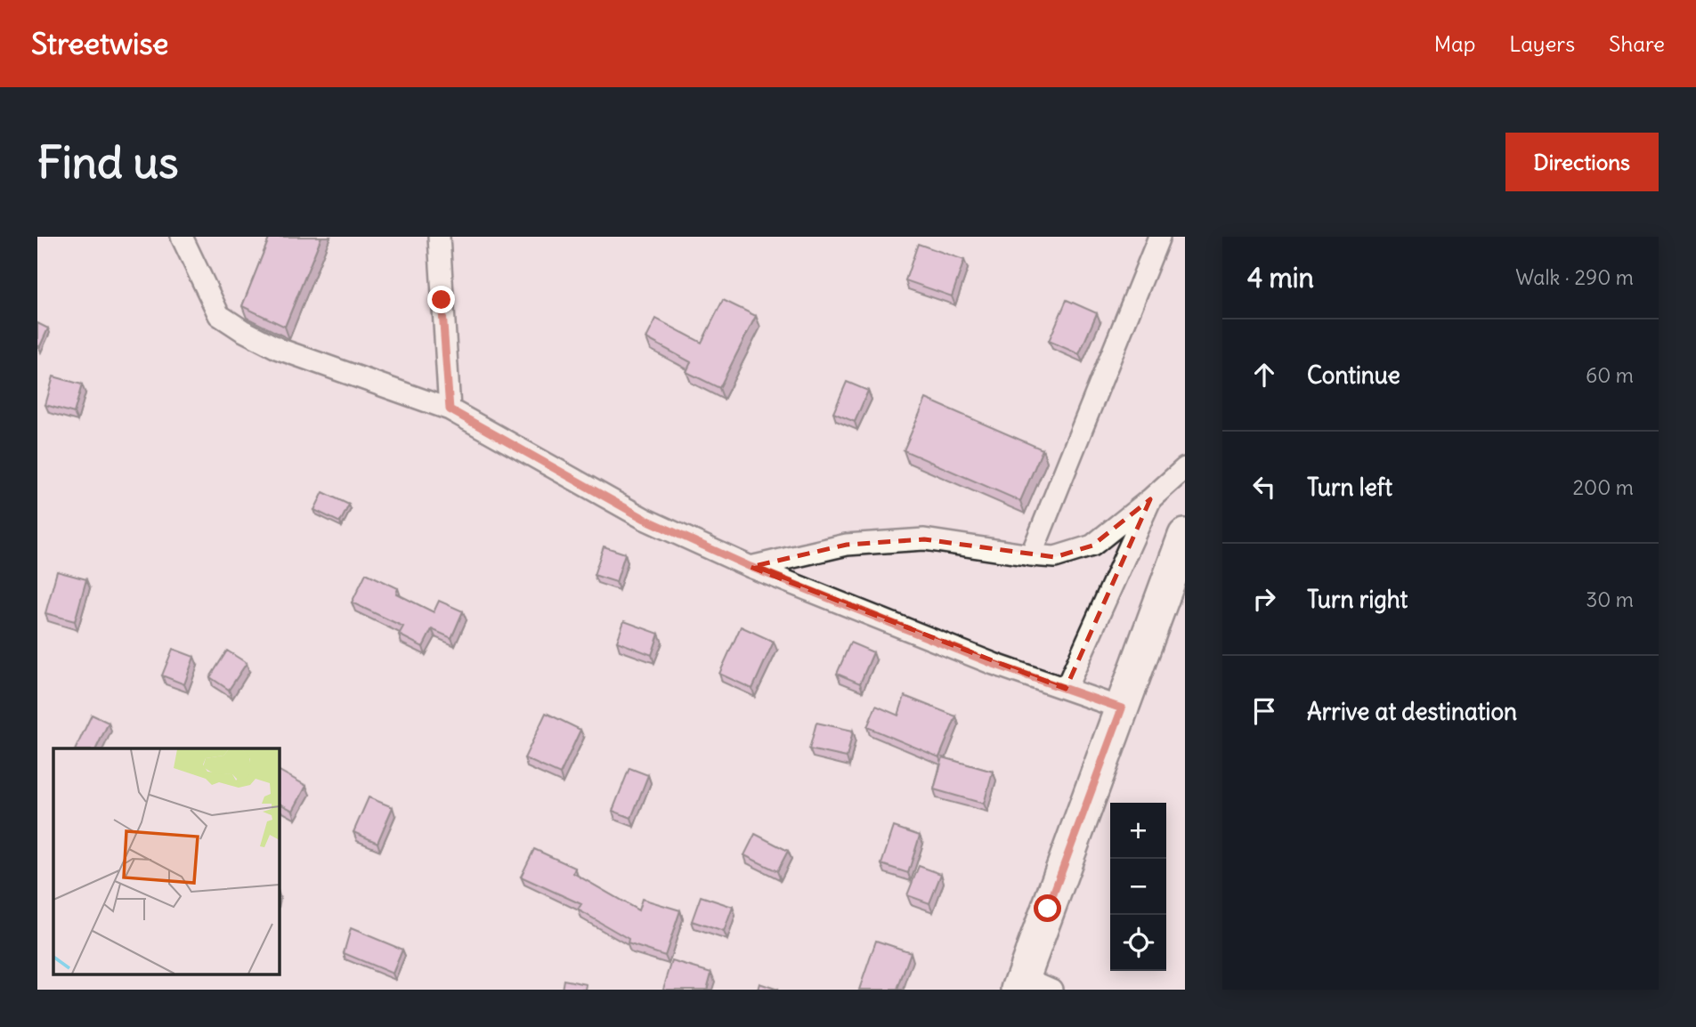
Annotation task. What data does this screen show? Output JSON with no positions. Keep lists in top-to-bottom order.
{
  "page": {
    "header": "Streetwise",
    "nav": ["Map", "Layers", "Share"],
    "buttons": "Directions",
    "title": "Find us",
    "heading": ["4 min", "Walk · 290 m"],
    "list": [
      ["Continue", "60 m"],
      ["Turn left", "200 m"],
      ["Turn right", "30 m"],
      "Arrive at destination"
    ],
    "map_buttons": ["+", "−"]
  }
}
